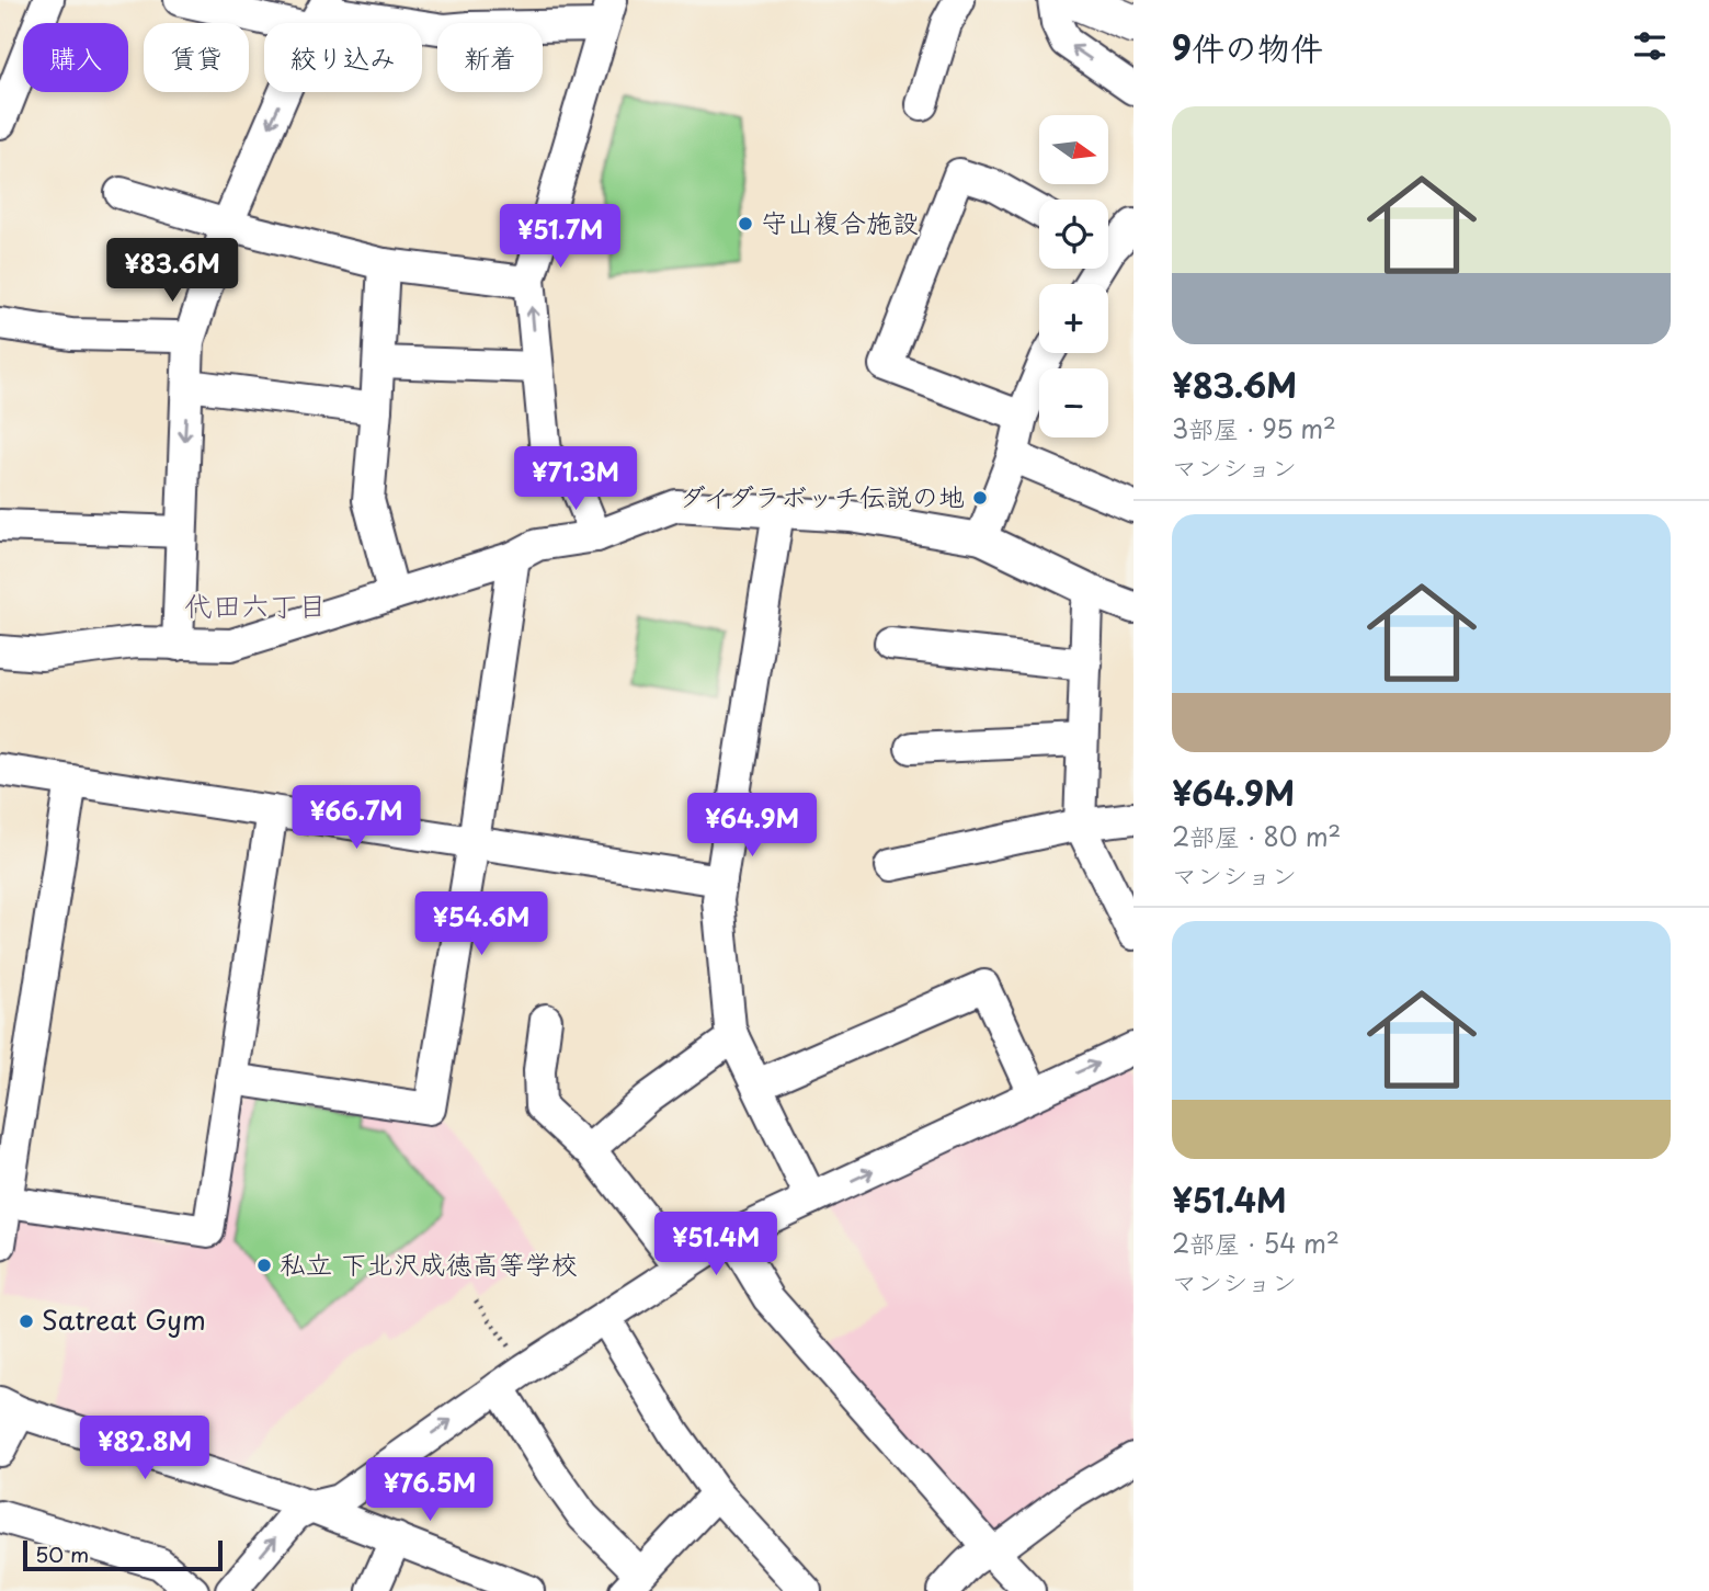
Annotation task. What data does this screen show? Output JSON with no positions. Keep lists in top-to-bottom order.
{
  "districts": ["代田六丁目"],
  "places": [
    "守山複合施設",
    "ダイダラボッチ伝説の地",
    "私立 下北沢成徳高等学校",
    "Satreat Gym"
  ],
  "scale_bar": "50 m",
  "north": "right",
  "page": {
    "heading": "9件の物件",
    "chip": [
      "購入",
      "賃貸",
      "絞り込み",
      "新着"
    ],
    "list": [
      {
        "name": "¥83.6M",
        "note": "3部屋 · 95 m² · マンション"
      },
      {
        "name": "¥64.9M",
        "note": "2部屋 · 80 m² · マンション"
      },
      {
        "name": "¥51.4M",
        "note": "2部屋 · 54 m² · マンション"
      }
    ],
    "map_buttons": ["+", "−"],
    "price": [
      "¥51.7M",
      "¥83.6M",
      "¥71.3M",
      "¥66.7M",
      "¥64.9M",
      "¥54.6M",
      "¥51.4M",
      "¥82.8M",
      "¥76.5M"
    ],
    "scale": "50 m"
  }
}
